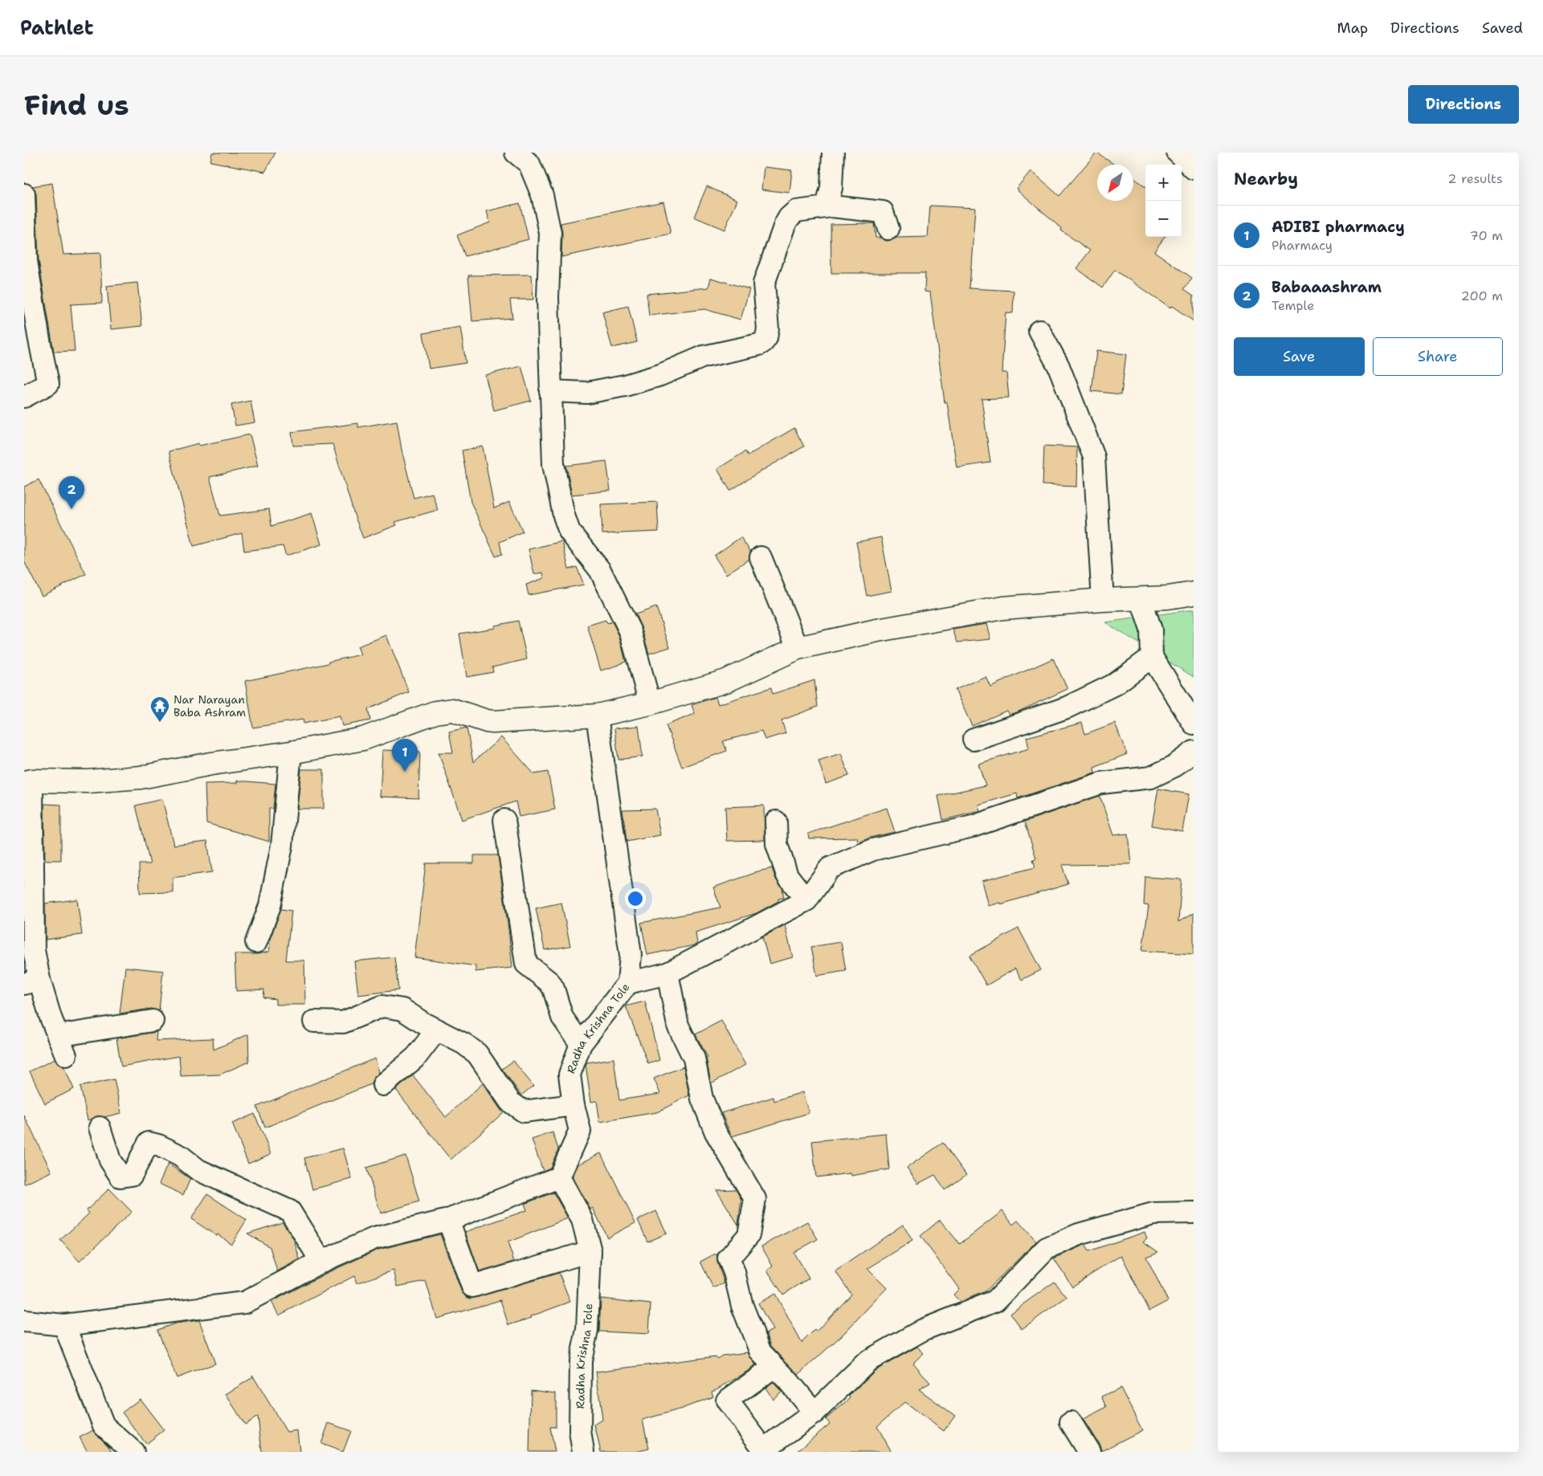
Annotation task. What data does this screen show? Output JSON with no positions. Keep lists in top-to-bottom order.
{
  "streets": {
    "street": ["Radha Krishna Tole"]
  },
  "places": {
    "temple": ["Nar Narayan Baba Ashram"]
  },
  "north": "bottom left",
  "page": {
    "header": "Pathlet",
    "nav": ["Map", "Directions", "Saved"],
    "buttons": [
      "Directions",
      ["Save", "Share"]
    ],
    "title": "Find us",
    "heading": ["Nearby", "2 results"],
    "map_buttons": ["+", "−"],
    "list": [
      {
        "mark": "1",
        "name": "ADIBI pharmacy",
        "note": "Pharmacy",
        "value": "70 m"
      },
      {
        "mark": "2",
        "name": "Babaaashram",
        "note": "Temple",
        "value": "200 m"
      }
    ],
    "pins": ["2", "1"]
  }
}
